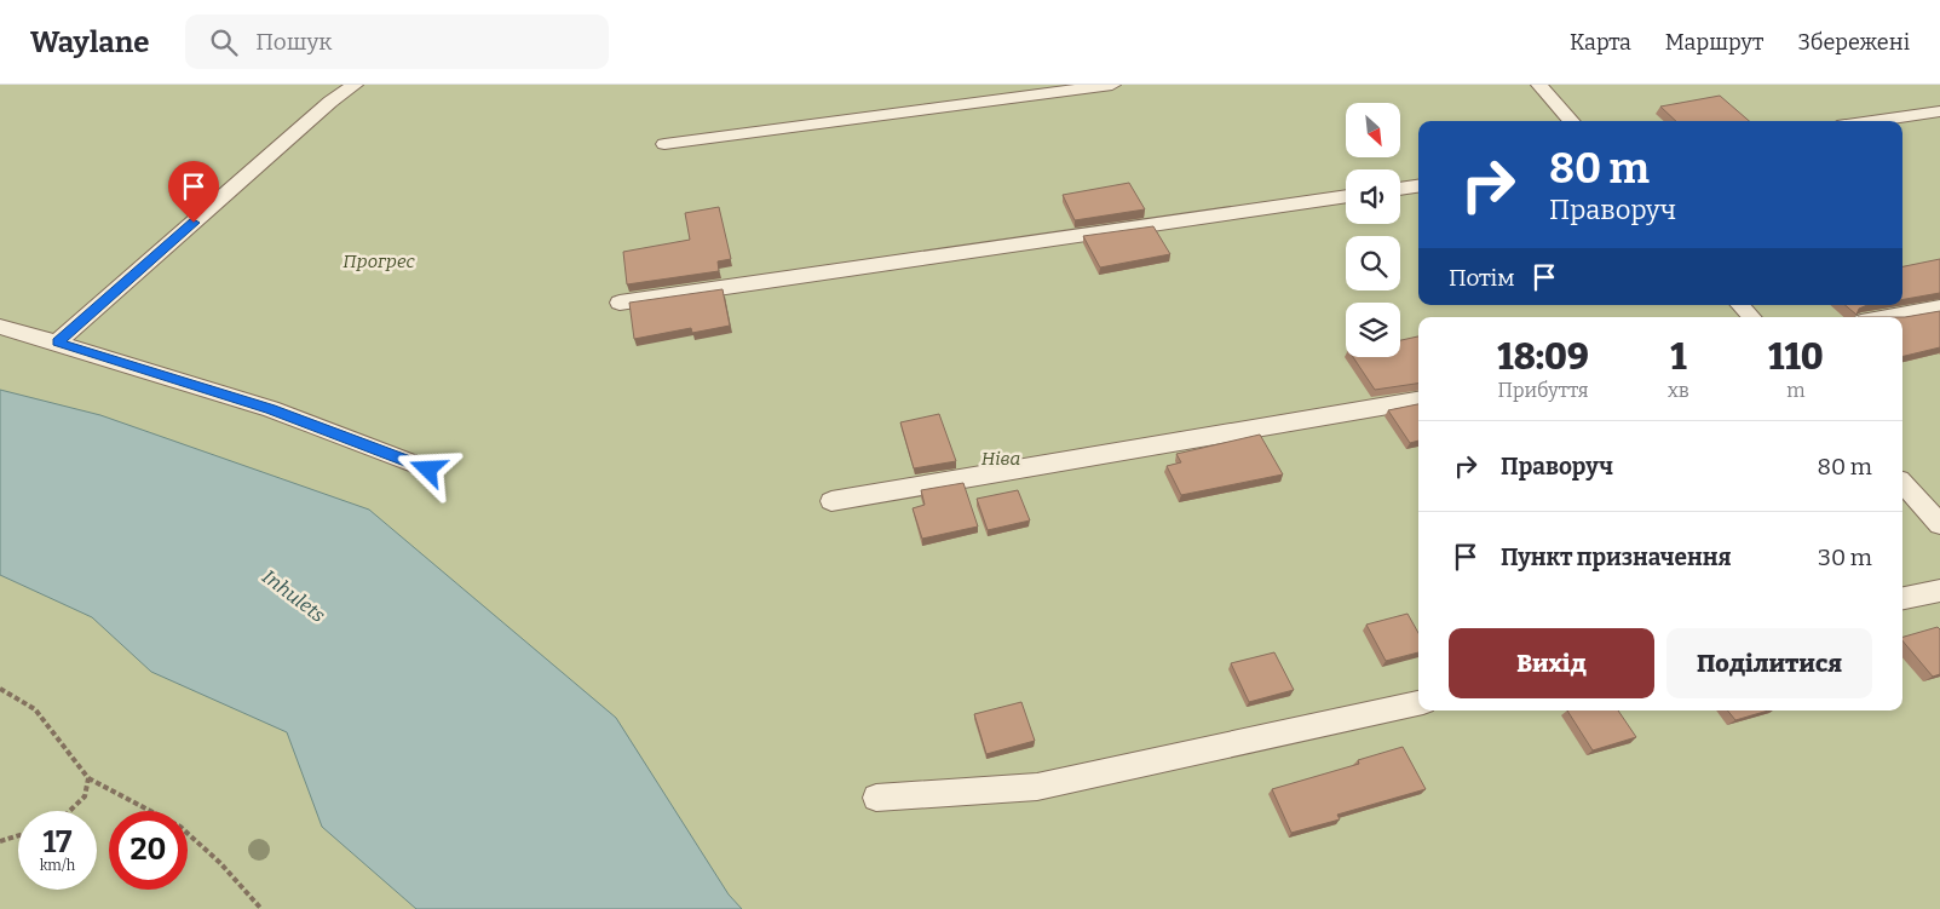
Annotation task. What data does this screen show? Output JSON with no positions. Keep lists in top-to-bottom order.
{
  "water": ["Inhulets"],
  "parks": ["Прогрес", "Ніва"],
  "north": "bottom right",
  "page": {
    "header": "Waylane",
    "search": "Пошук",
    "nav": ["Карта", "Маршрут", "Збережені"],
    "turn": ["80 m", "Праворуч"],
    "then": "Потім",
    "eta": [
      "18:09",
      "Прибуття",
      "1",
      "хв",
      "110",
      "m"
    ],
    "list": [
      {
        "name": "Праворуч",
        "value": "80 m"
      },
      {
        "name": "Пункт призначення",
        "value": "30 m"
      }
    ],
    "buttons": ["Вихід", "Поділитися"],
    "speed": "17 km/h",
    "limit": "20"
  }
}
